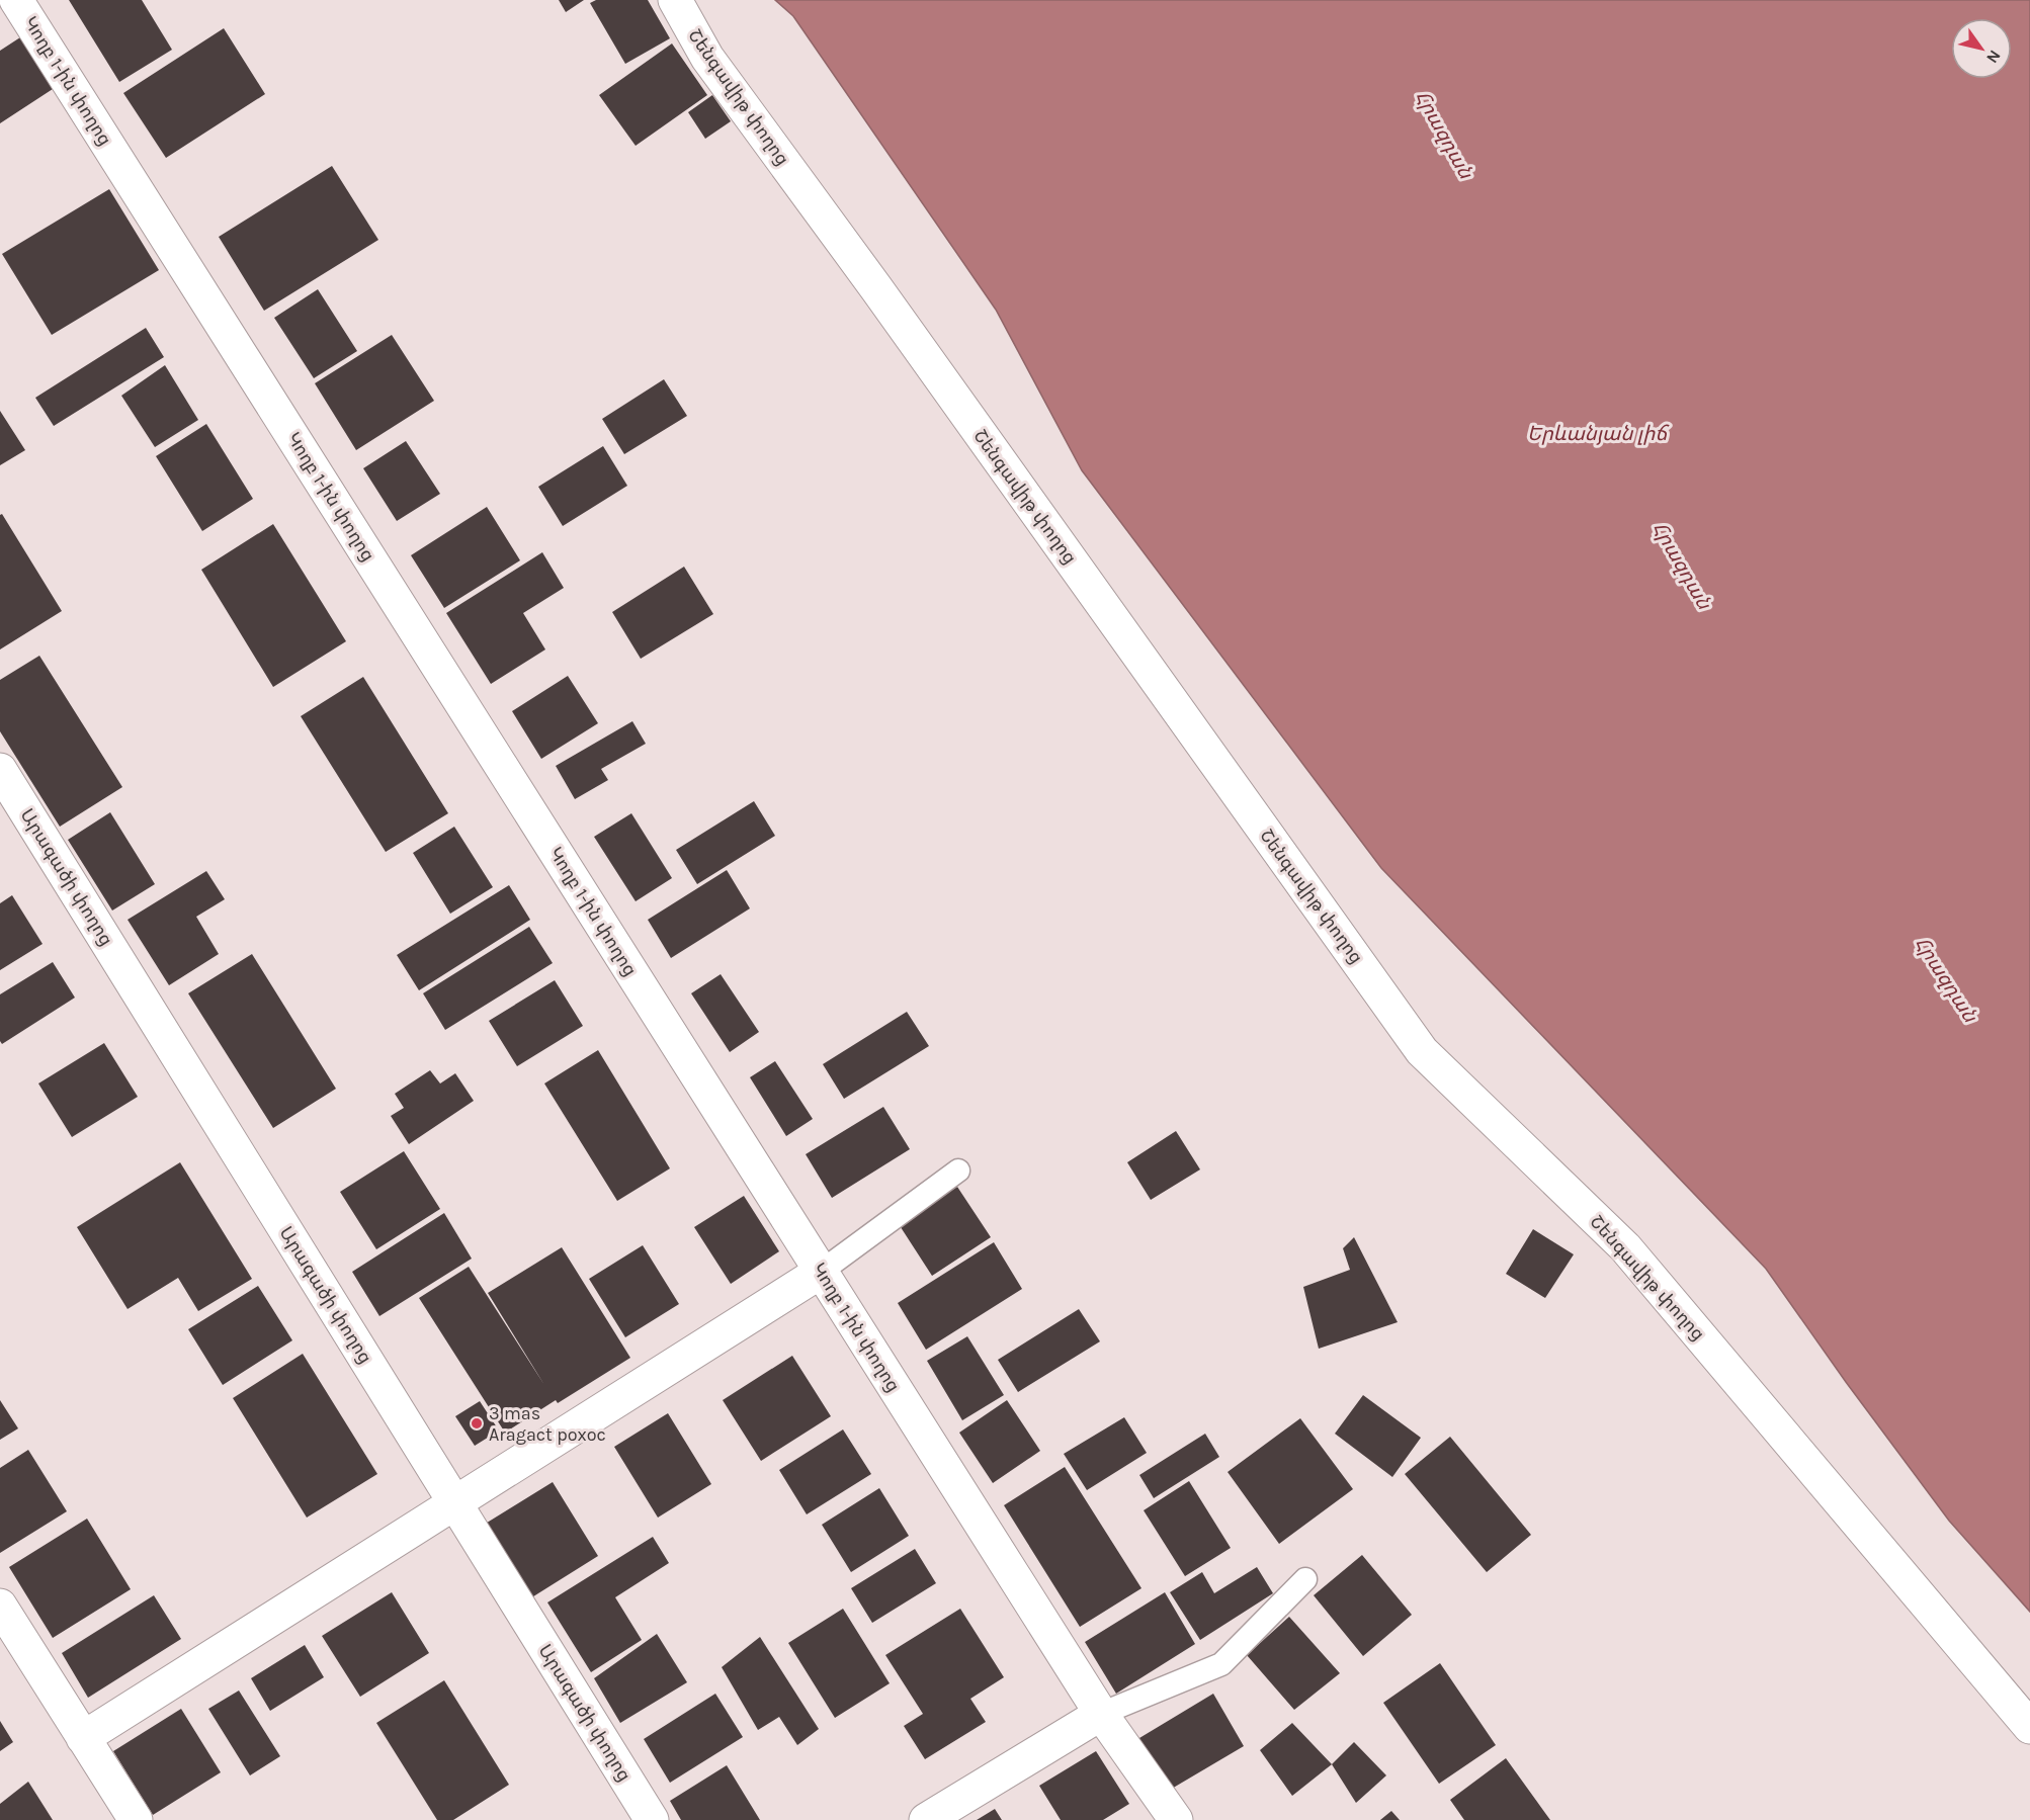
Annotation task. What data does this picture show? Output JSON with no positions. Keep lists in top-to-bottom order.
{
  "streets": {
    "street": ["Կողբ 1-ին փողոց", "Շենգավիթ փողոց", "Արագածի փողոց"]
  },
  "water": ["Հրազդան", "Երևանյան լիճ"],
  "places": ["3 mas Aragact poxoc"],
  "north": "bottom right"
}
